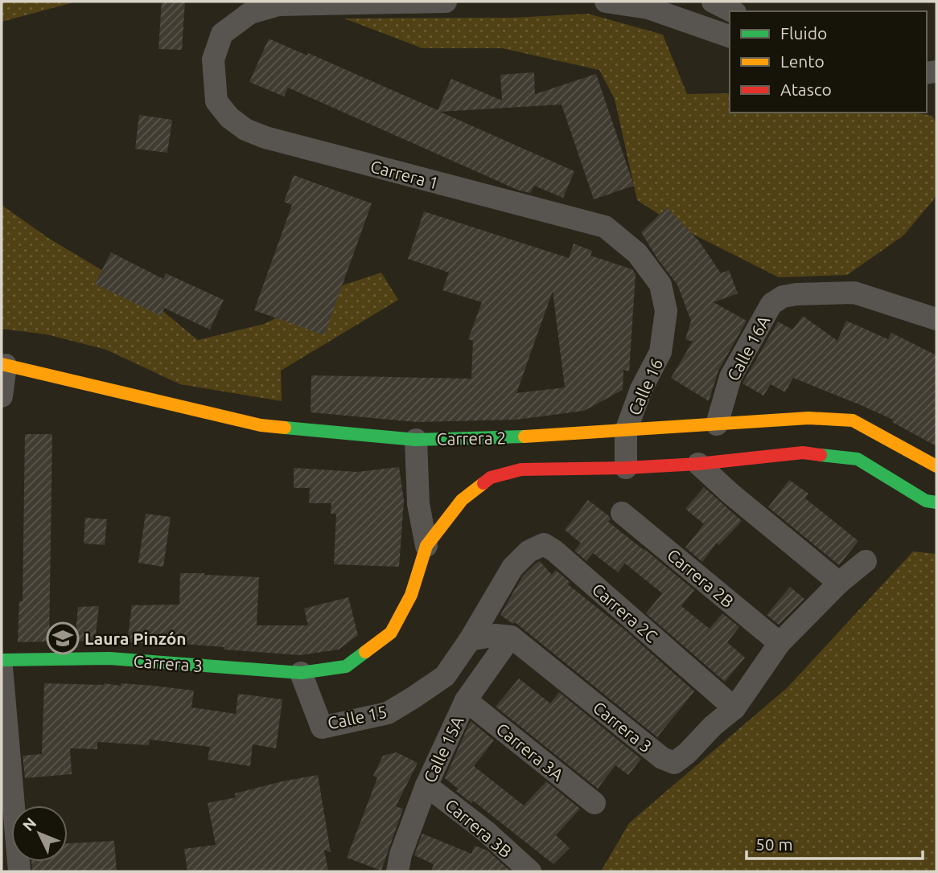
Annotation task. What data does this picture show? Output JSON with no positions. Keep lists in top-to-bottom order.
{
  "streets": {
    "main road": ["Carrera 2", "Carrera 3"],
    "street": [
      "Carrera 1",
      "Calle 16A",
      "Calle 16",
      "Carrera 2B",
      "Carrera 2C",
      "Calle 15",
      "Calle 15A",
      "Carrera 3A",
      "Carrera 3B"
    ]
  },
  "crossings": [
    ["Carrera 1", "Calle 16"],
    ["Calle 16A", "Carrera 2"],
    ["Calle 16", "Carrera 2"],
    ["Carrera 2C", "Carrera 3"],
    ["Carrera 2C", "Calle 15"],
    ["Carrera 3", "Calle 15"],
    ["Carrera 3", "Calle 15A"],
    ["Calle 15A", "Carrera 3A"],
    ["Calle 15A", "Carrera 3B"]
  ],
  "places": {
    "school or university": ["Laura Pinzón"]
  },
  "legend": ["Fluido", "Lento", "Atasco"],
  "scale_bar": "50 m",
  "north": "top left"
}
